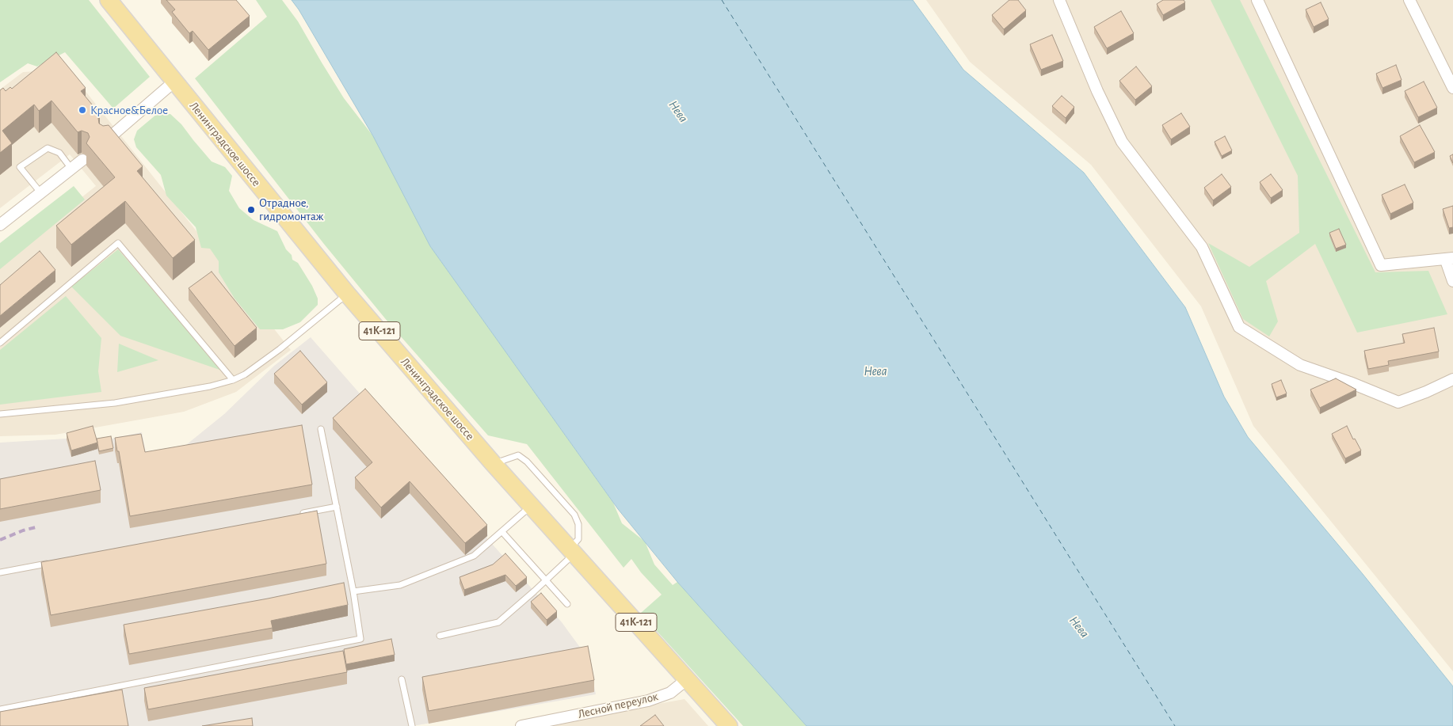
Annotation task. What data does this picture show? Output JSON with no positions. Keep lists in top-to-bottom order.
{
  "streets": {
    "main road": ["Ленинградское шоссе", "41К-121"],
    "street": ["Лесной переулок"]
  },
  "crossings": [
    ["Ленинградское шоссе", "41К-121"],
    ["Ленинградское шоссе", "Лесной переулок"],
    ["41К-121", "Лесной переулок"]
  ],
  "water": ["Нева"],
  "places": ["Красное&Белое", "Отрадное, гидромонтаж"]
}
